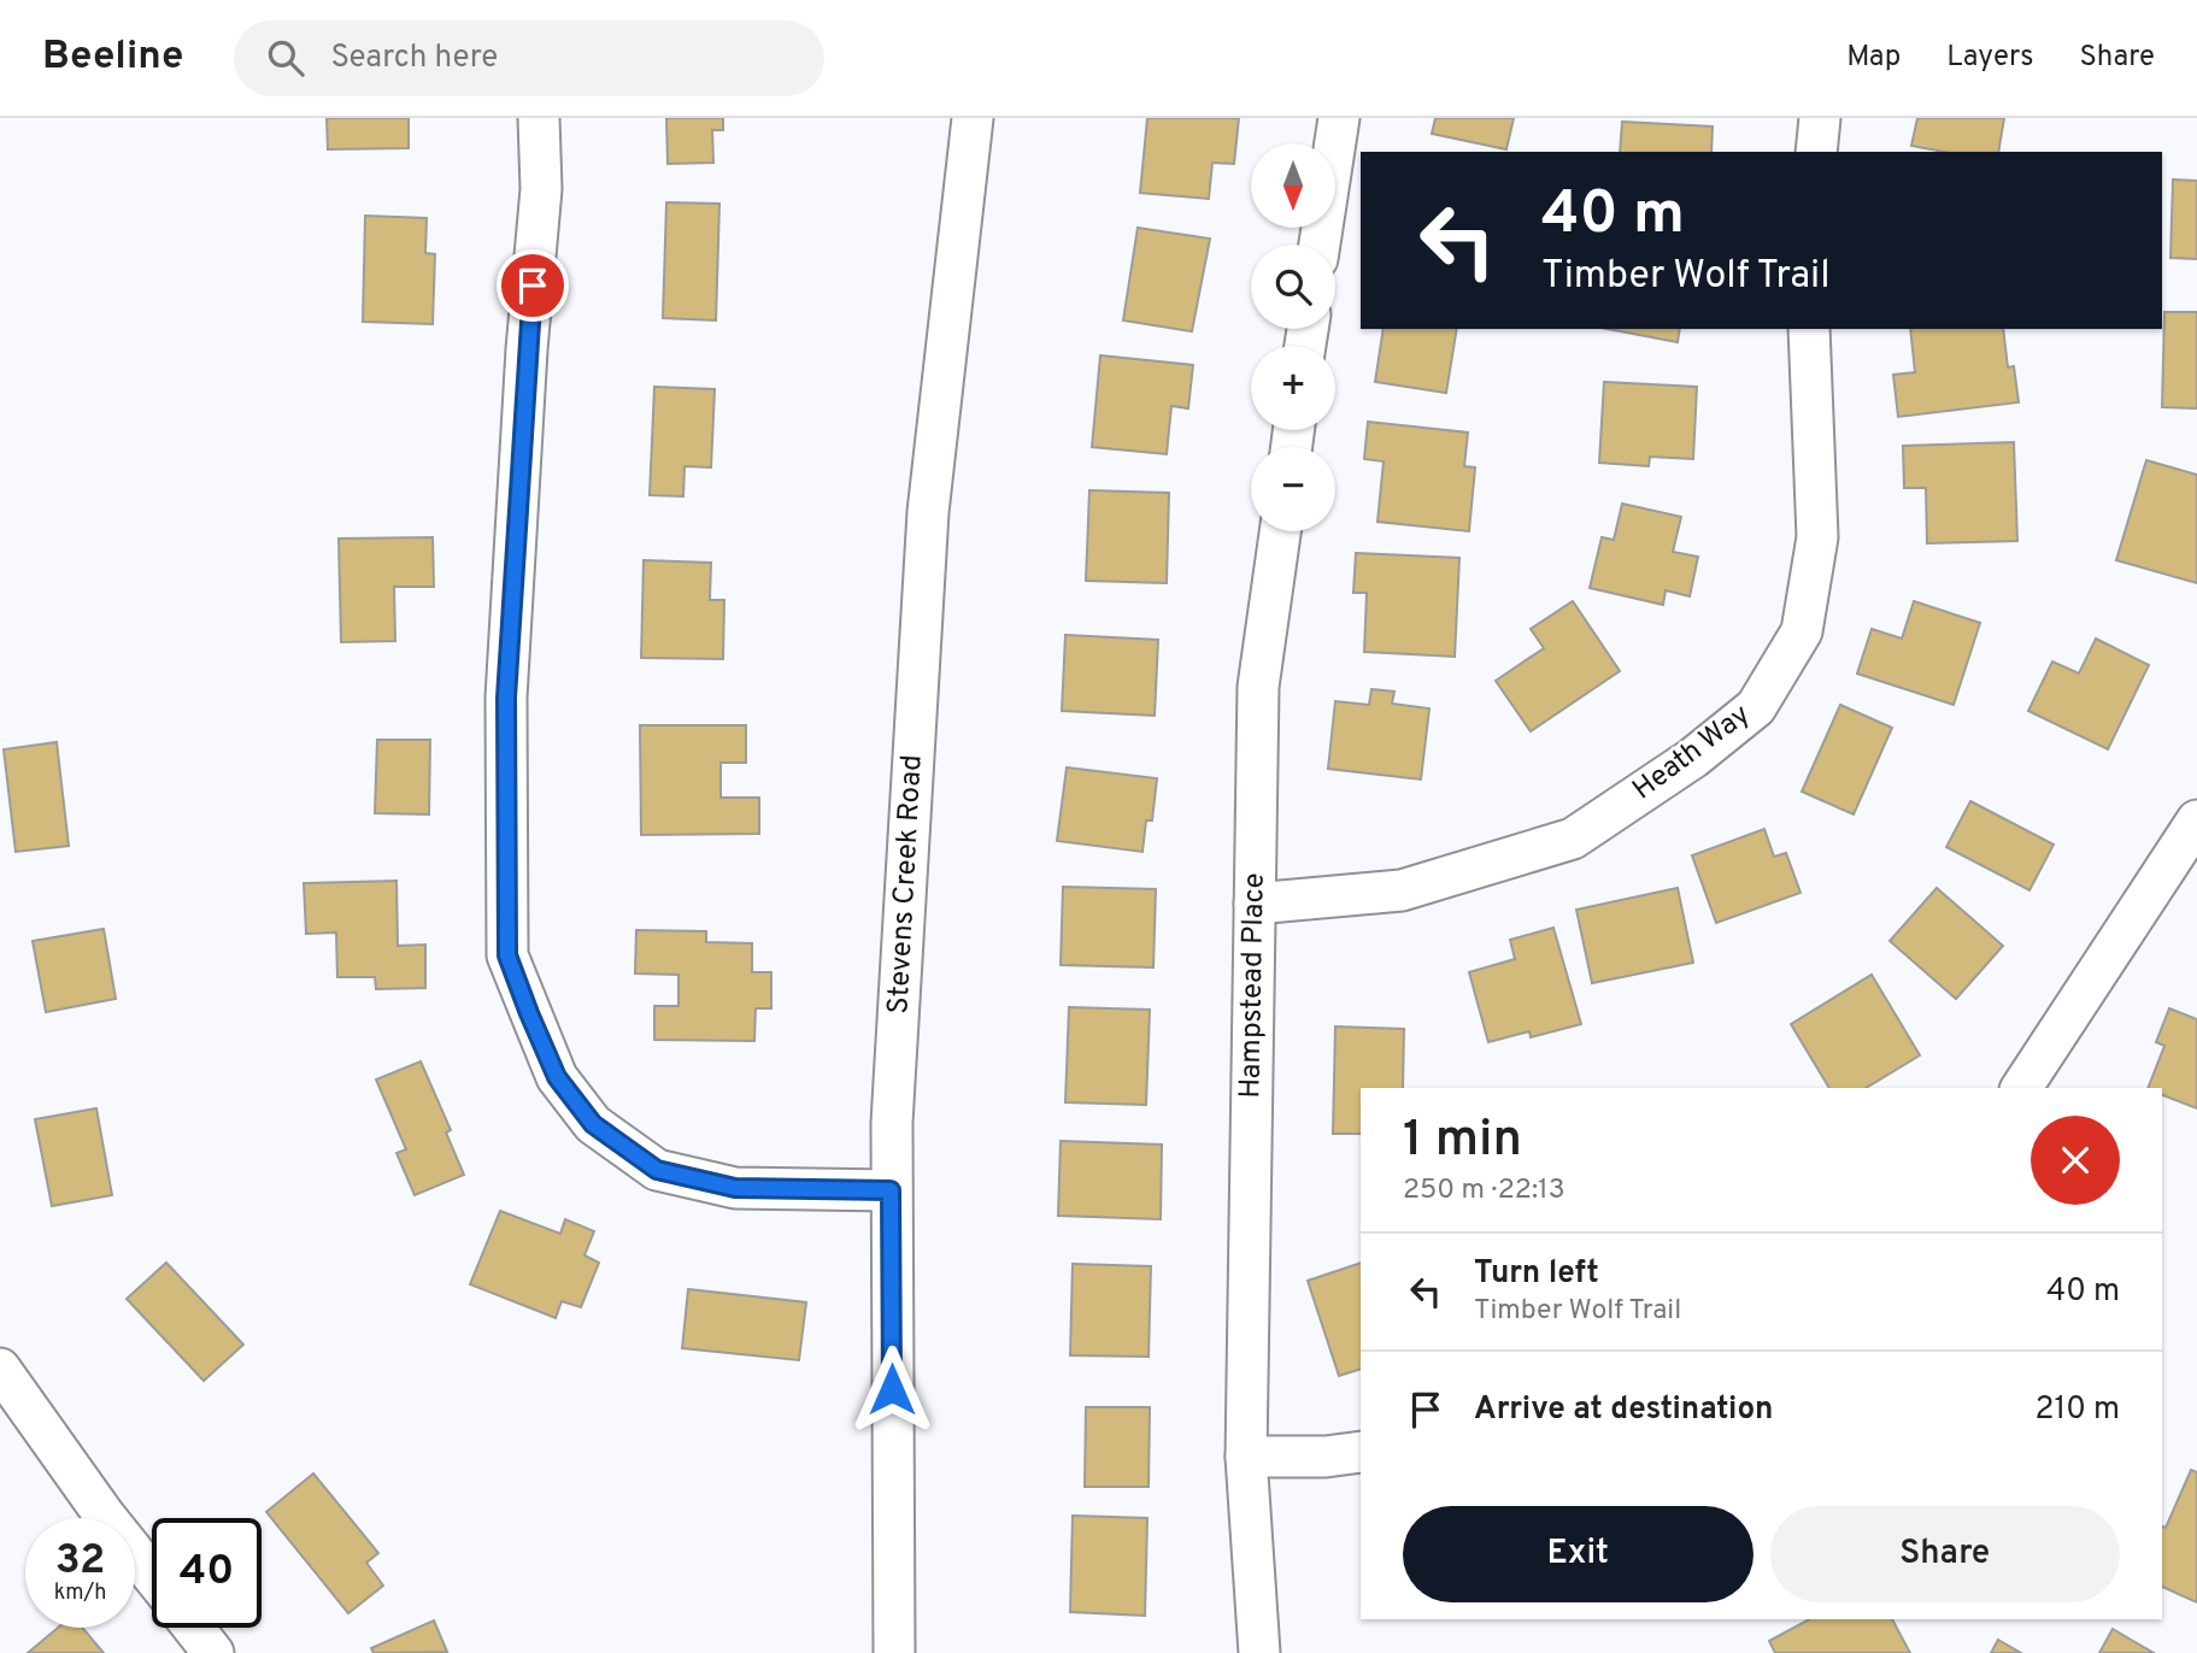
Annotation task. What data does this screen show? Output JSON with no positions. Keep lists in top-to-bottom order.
{
  "streets": {
    "street": ["Heath Way", "Stevens Creek Road", "Hampstead Place"]
  },
  "crossings": [
    ["Heath Way", "Hampstead Place"]
  ],
  "north": "bottom",
  "page": {
    "header": "Beeline",
    "search": "Search here",
    "nav": ["Map", "Layers", "Share"],
    "map_buttons": ["+", "−"],
    "turn": ["40 m", "Timber Wolf Trail"],
    "heading": ["1 min", "250 m · 22:13"],
    "list": [
      {
        "name": "Turn left",
        "note": "Timber Wolf Trail",
        "value": "40 m"
      },
      {
        "name": "Arrive at destination",
        "value": "210 m"
      }
    ],
    "buttons": ["Exit", "Share"],
    "speed": "32 km/h",
    "limit": "40"
  }
}
